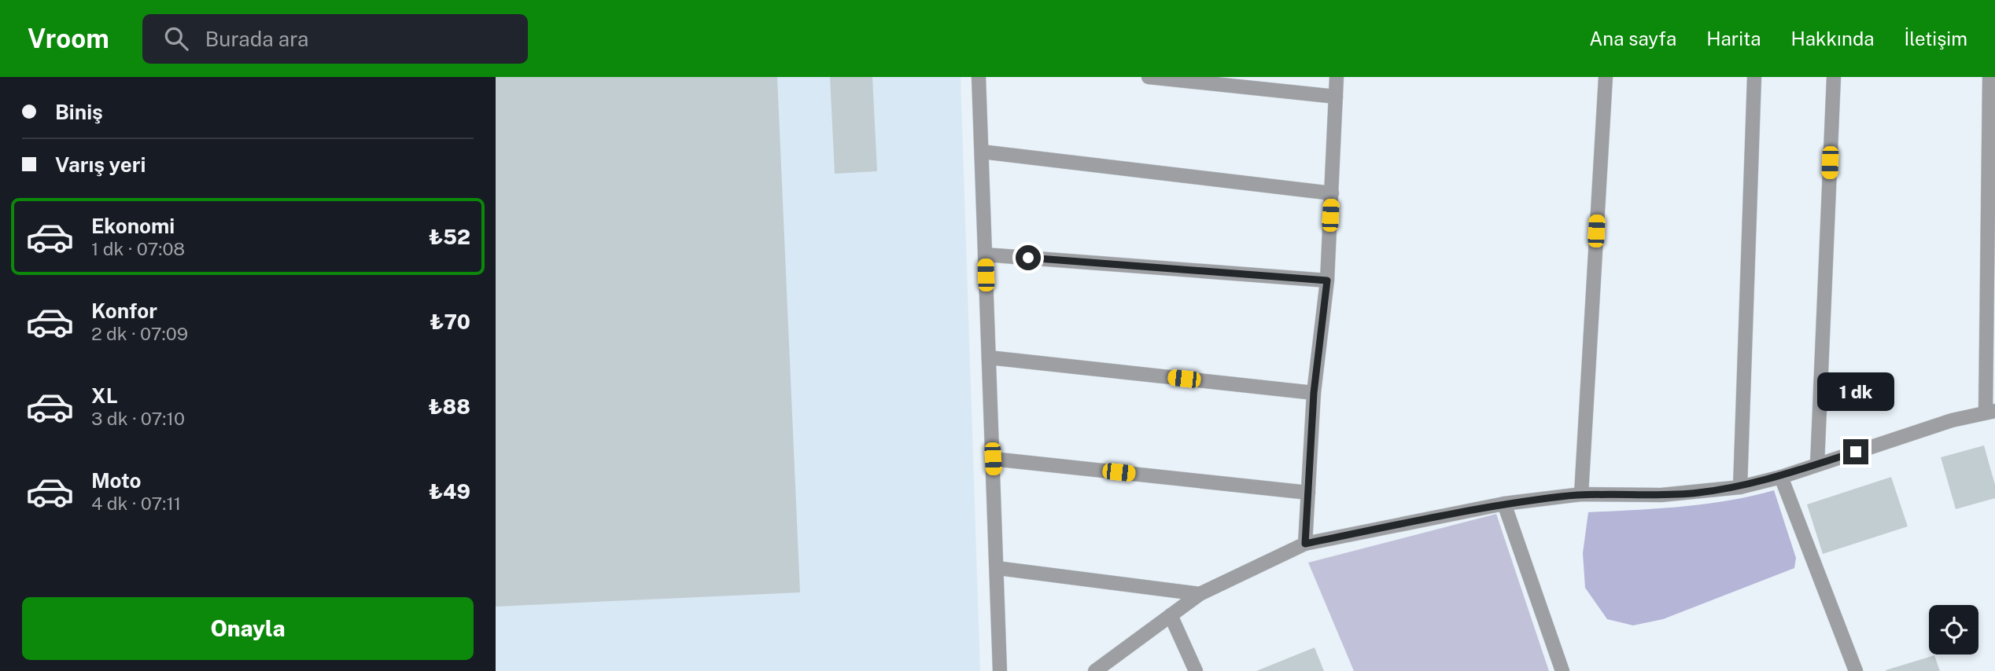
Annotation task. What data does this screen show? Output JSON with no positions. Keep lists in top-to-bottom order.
{
  "page": {
    "header": "Vroom",
    "search": "Burada ara",
    "nav": [
      "Ana sayfa",
      "Harita",
      "Hakkında",
      "İletişim"
    ],
    "banner": ["Biniş", "Varış yeri"],
    "list": [
      {
        "name": "Ekonomi",
        "note": "1 dk · 07:08",
        "value": "₺52"
      },
      {
        "name": "Konfor",
        "note": "2 dk · 07:09",
        "value": "₺70"
      },
      {
        "name": "XL",
        "note": "3 dk · 07:10",
        "value": "₺88"
      },
      {
        "name": "Moto",
        "note": "4 dk · 07:11",
        "value": "₺49"
      }
    ],
    "bubble": "1 dk",
    "buttons": "Onayla"
  }
}
